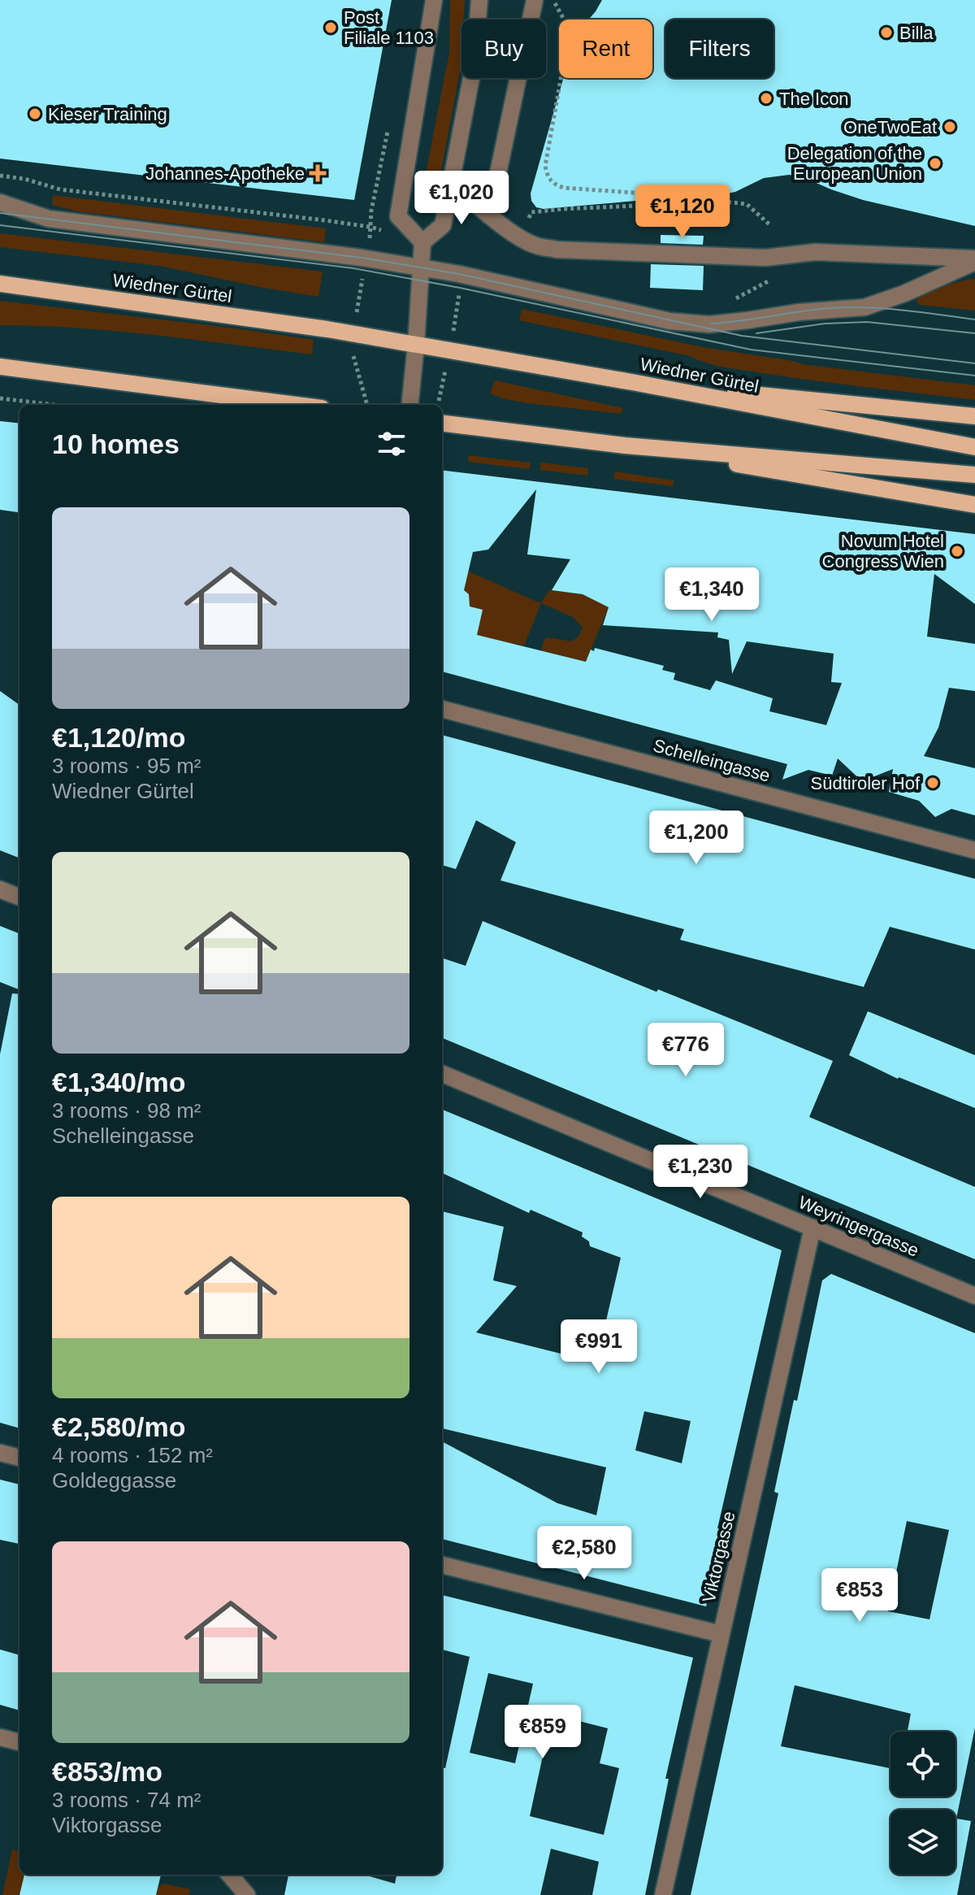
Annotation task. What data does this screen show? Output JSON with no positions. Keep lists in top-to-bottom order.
{
  "streets": {
    "main road": ["Wiedner Gürtel"],
    "street": ["Schelleingasse", "Weyringergasse", "Viktorgasse"]
  },
  "crossings": [
    ["Weyringergasse", "Viktorgasse"]
  ],
  "places": {
    "other": [
      "Post Filiale 1103",
      "Billa",
      "The Icon",
      "Kieser Training",
      "OneTwoEat",
      "Delegation of the European Union",
      "Novum Hotel Congress Wien",
      "Südtiroler Hof"
    ],
    "health": ["Johannes-Apotheke"]
  },
  "page": {
    "chip": ["Buy", "Rent", "Filters"],
    "price": [
      "€1,020",
      "€1,120",
      "€1,340",
      "€1,200",
      "€776",
      "€1,230",
      "€991",
      "€2,580",
      "€853",
      "€859"
    ],
    "heading": "10 homes",
    "list": [
      {
        "name": "€1,120/mo",
        "note": "3 rooms · 95 m² · Wiedner Gürtel"
      },
      {
        "name": "€1,340/mo",
        "note": "3 rooms · 98 m² · Schelleingasse"
      },
      {
        "name": "€2,580/mo",
        "note": "4 rooms · 152 m² · Goldeggasse"
      },
      {
        "name": "€853/mo",
        "note": "3 rooms · 74 m² · Viktorgasse"
      }
    ]
  }
}
